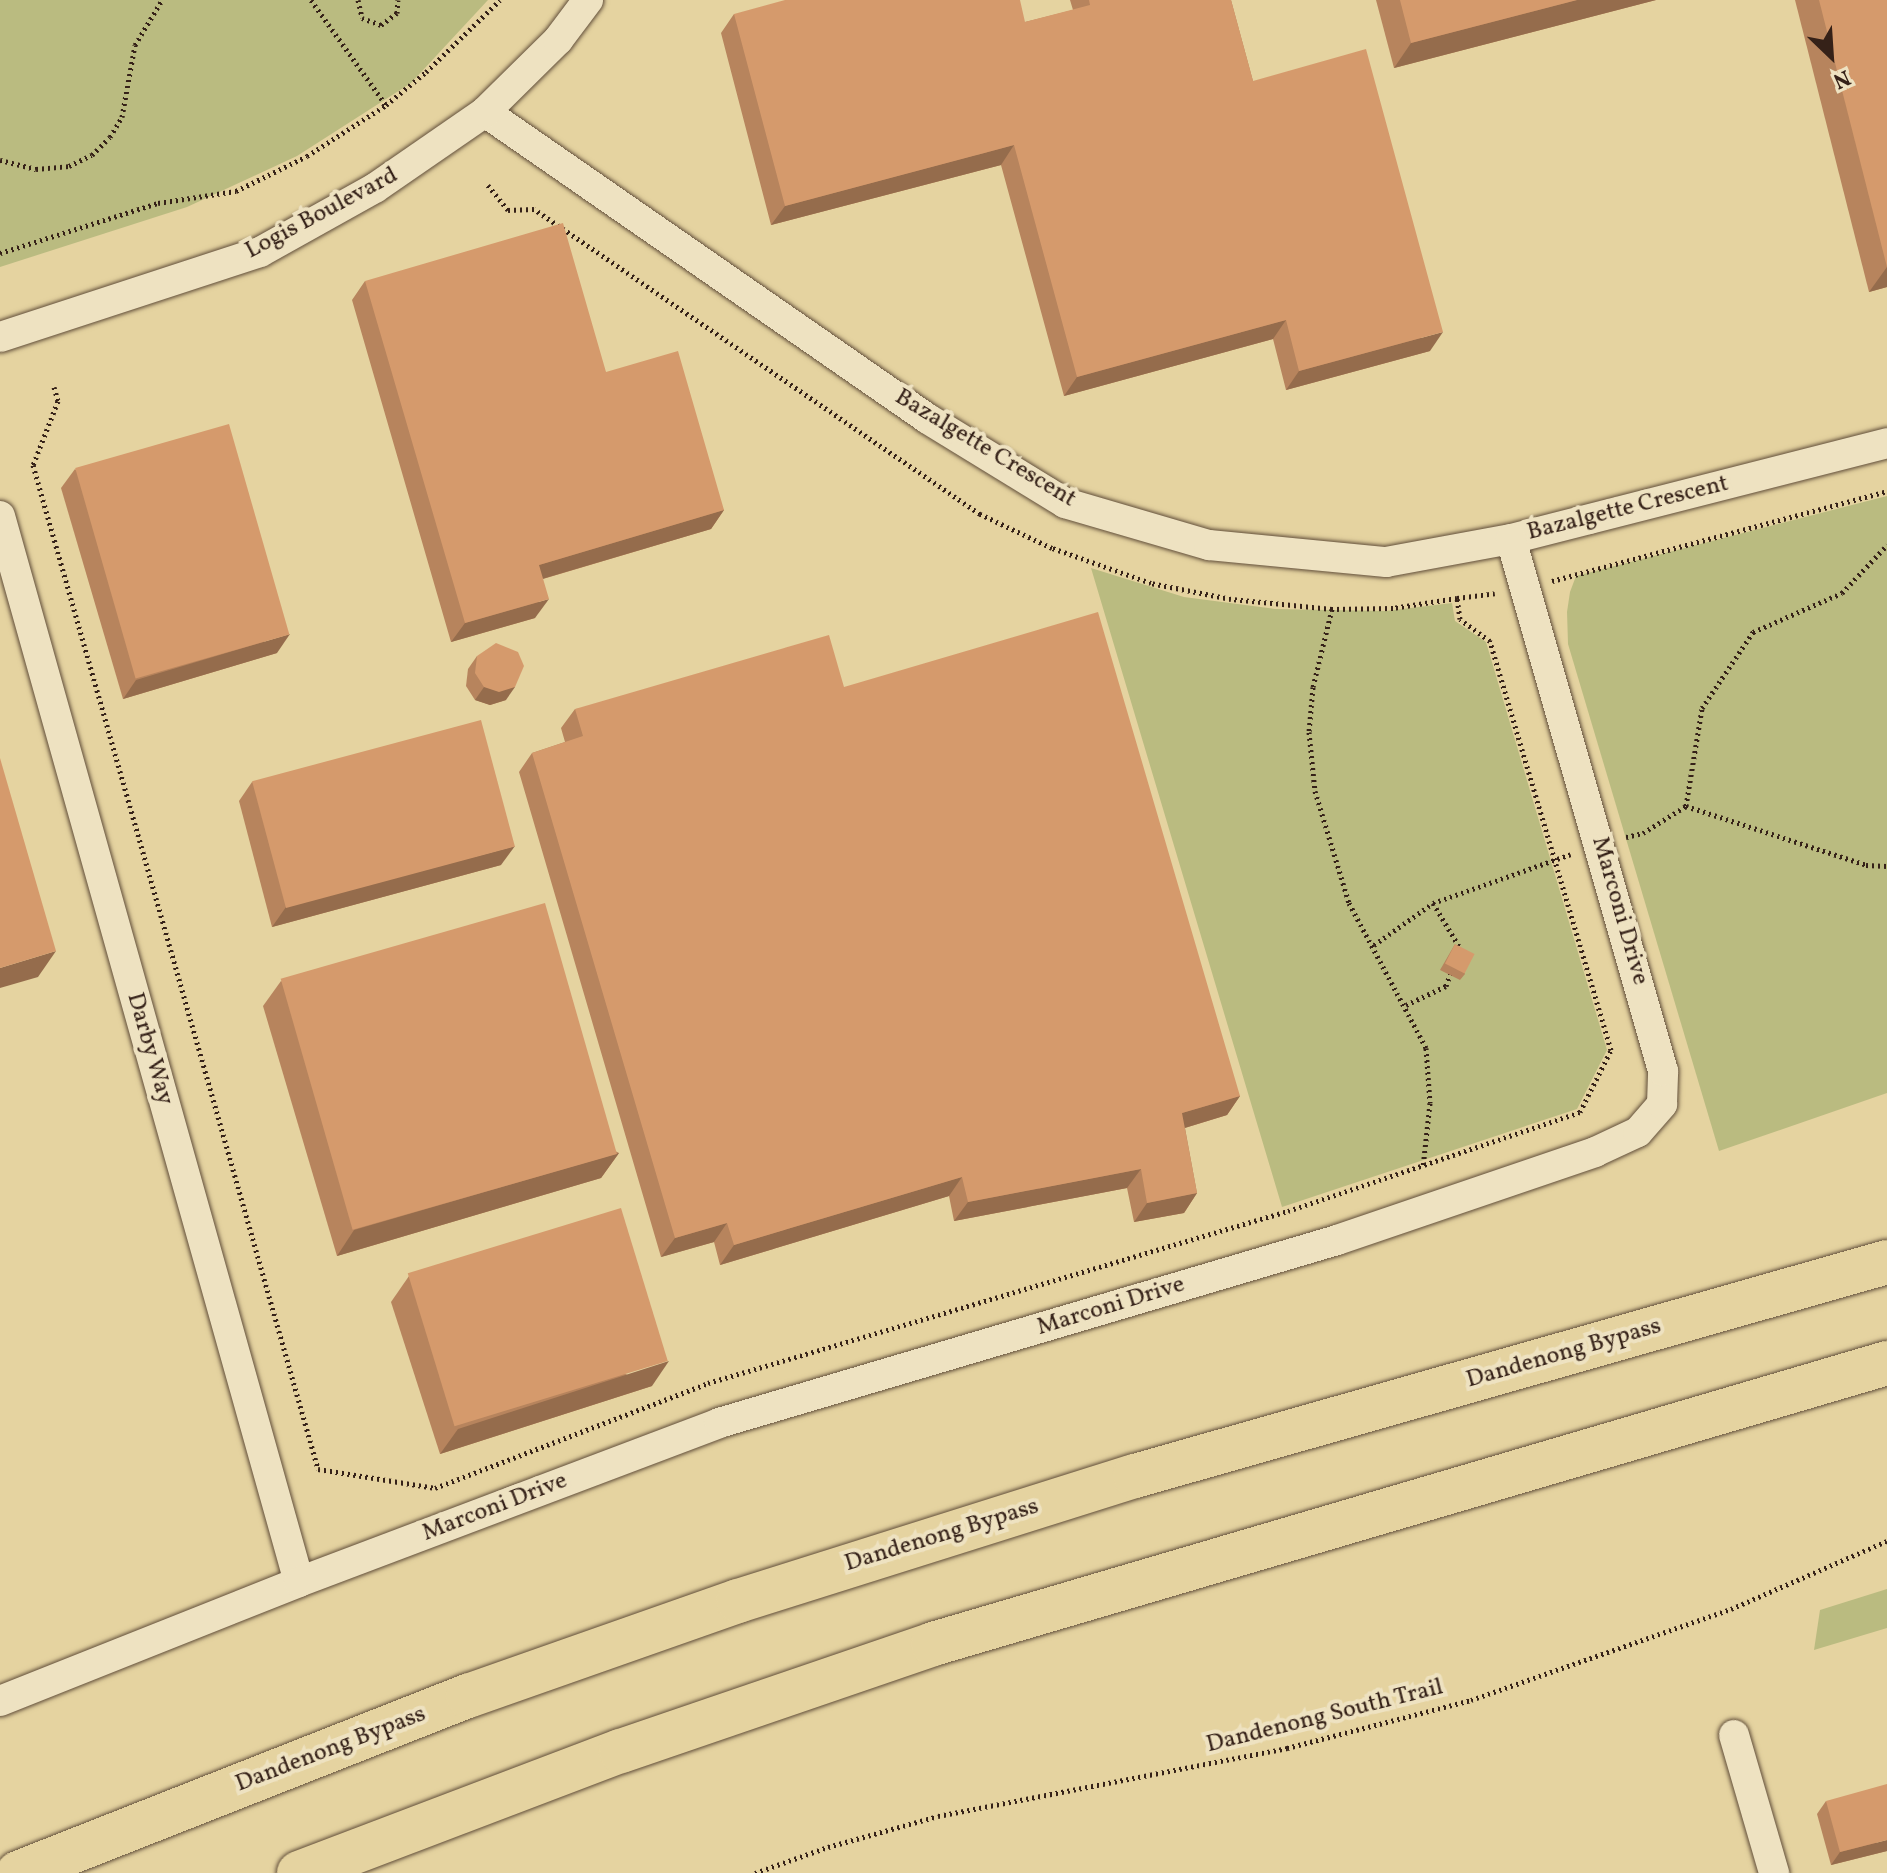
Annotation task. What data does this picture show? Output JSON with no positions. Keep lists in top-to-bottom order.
{
  "streets": {
    "highway": ["Dandenong Bypass"],
    "street": [
      "Logis Boulevard",
      "Bazalgette Crescent",
      "Marconi Drive",
      "Darby Way"
    ],
    "path": ["Dandenong South Trail"]
  },
  "crossings": [
    ["Logis Boulevard", "Bazalgette Crescent"],
    ["Bazalgette Crescent", "Marconi Drive"],
    ["Marconi Drive", "Darby Way"]
  ],
  "north": "bottom right"
}
